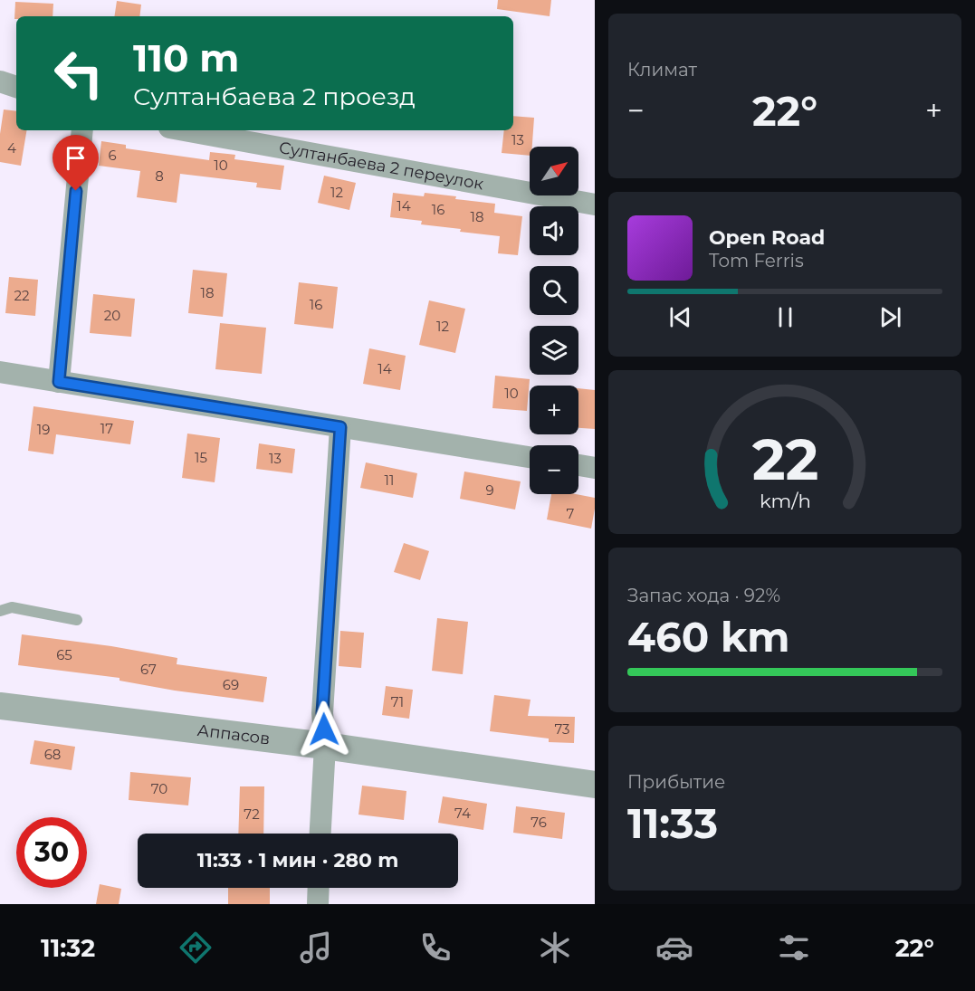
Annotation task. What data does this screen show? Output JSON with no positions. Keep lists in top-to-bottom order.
{
  "streets": {
    "street": ["Султанбаева 2 переулок", "Аппасов"]
  },
  "house_numbers": [
    "13",
    "4",
    "6",
    "10",
    "8",
    "12",
    "14",
    "16",
    "18",
    "18",
    "22",
    "16",
    "20",
    "12",
    "14",
    "10",
    "17",
    "19",
    "15",
    "13",
    "11",
    "9",
    "7",
    "65",
    "67",
    "69",
    "71",
    "73",
    "68",
    "70",
    "74",
    "72",
    "76"
  ],
  "north": "top right",
  "page": {
    "tile": [
      "Климат",
      ["Запас хода · 92%", "460 km"],
      ["Прибытие", "11:33"]
    ],
    "turn": ["110 m", "Султанбаева 2 проезд"],
    "heat": ["−", "22°", "+"],
    "map_buttons": ["+", "−"],
    "song": ["Open Road", "Tom Ferris"],
    "limit": "30",
    "trip": "11:33 · 1 мин · 280 m",
    "tabs": ["11:32", "22°"],
    "gauge": ["22", "km/h"]
  }
}
